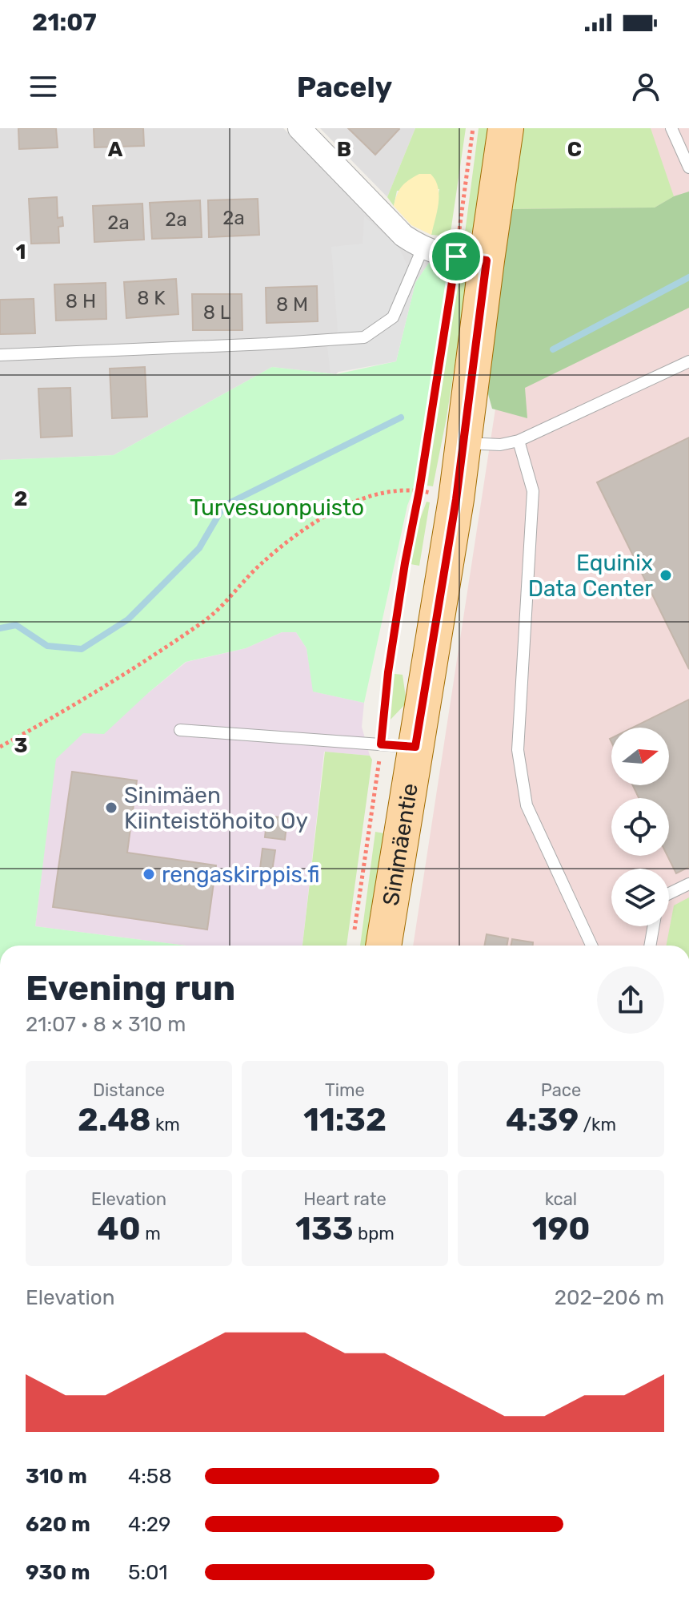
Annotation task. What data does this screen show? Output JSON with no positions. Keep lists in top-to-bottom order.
{
  "streets": {
    "main road": ["Sinimäentie"]
  },
  "parks": ["Turvesuonpuisto"],
  "places": ["Equinix Data Center", "Sinimäen Kiinteistöhoito Oy", "rengaskirppis.fi"],
  "house_numbers": [
    "2a",
    "2a",
    "2a",
    "8 K",
    "8 H",
    "8 M",
    "8 L"
  ],
  "north": "right",
  "page": {
    "status": "21:07",
    "header": "Pacely",
    "heading": ["Evening run", "21:07 · 8 × 310 m"],
    "stats": [
      ["Distance", "2.48 km"],
      ["Time", "11:32"],
      ["Pace", "4:39 /km"],
      ["Elevation", "40 m"],
      ["Heart rate", "133 bpm"],
      ["kcal", "190"]
    ],
    "chart": ["Elevation", "202–206 m"],
    "list": [
      {
        "name": "310 m",
        "note": "4:58"
      },
      {
        "name": "620 m",
        "note": "4:29"
      },
      {
        "name": "930 m",
        "note": "5:01"
      }
    ]
  },
  "grid": {
    "columns": ["A", "B", "C"],
    "rows": ["1", "2", "3"]
  }
}
